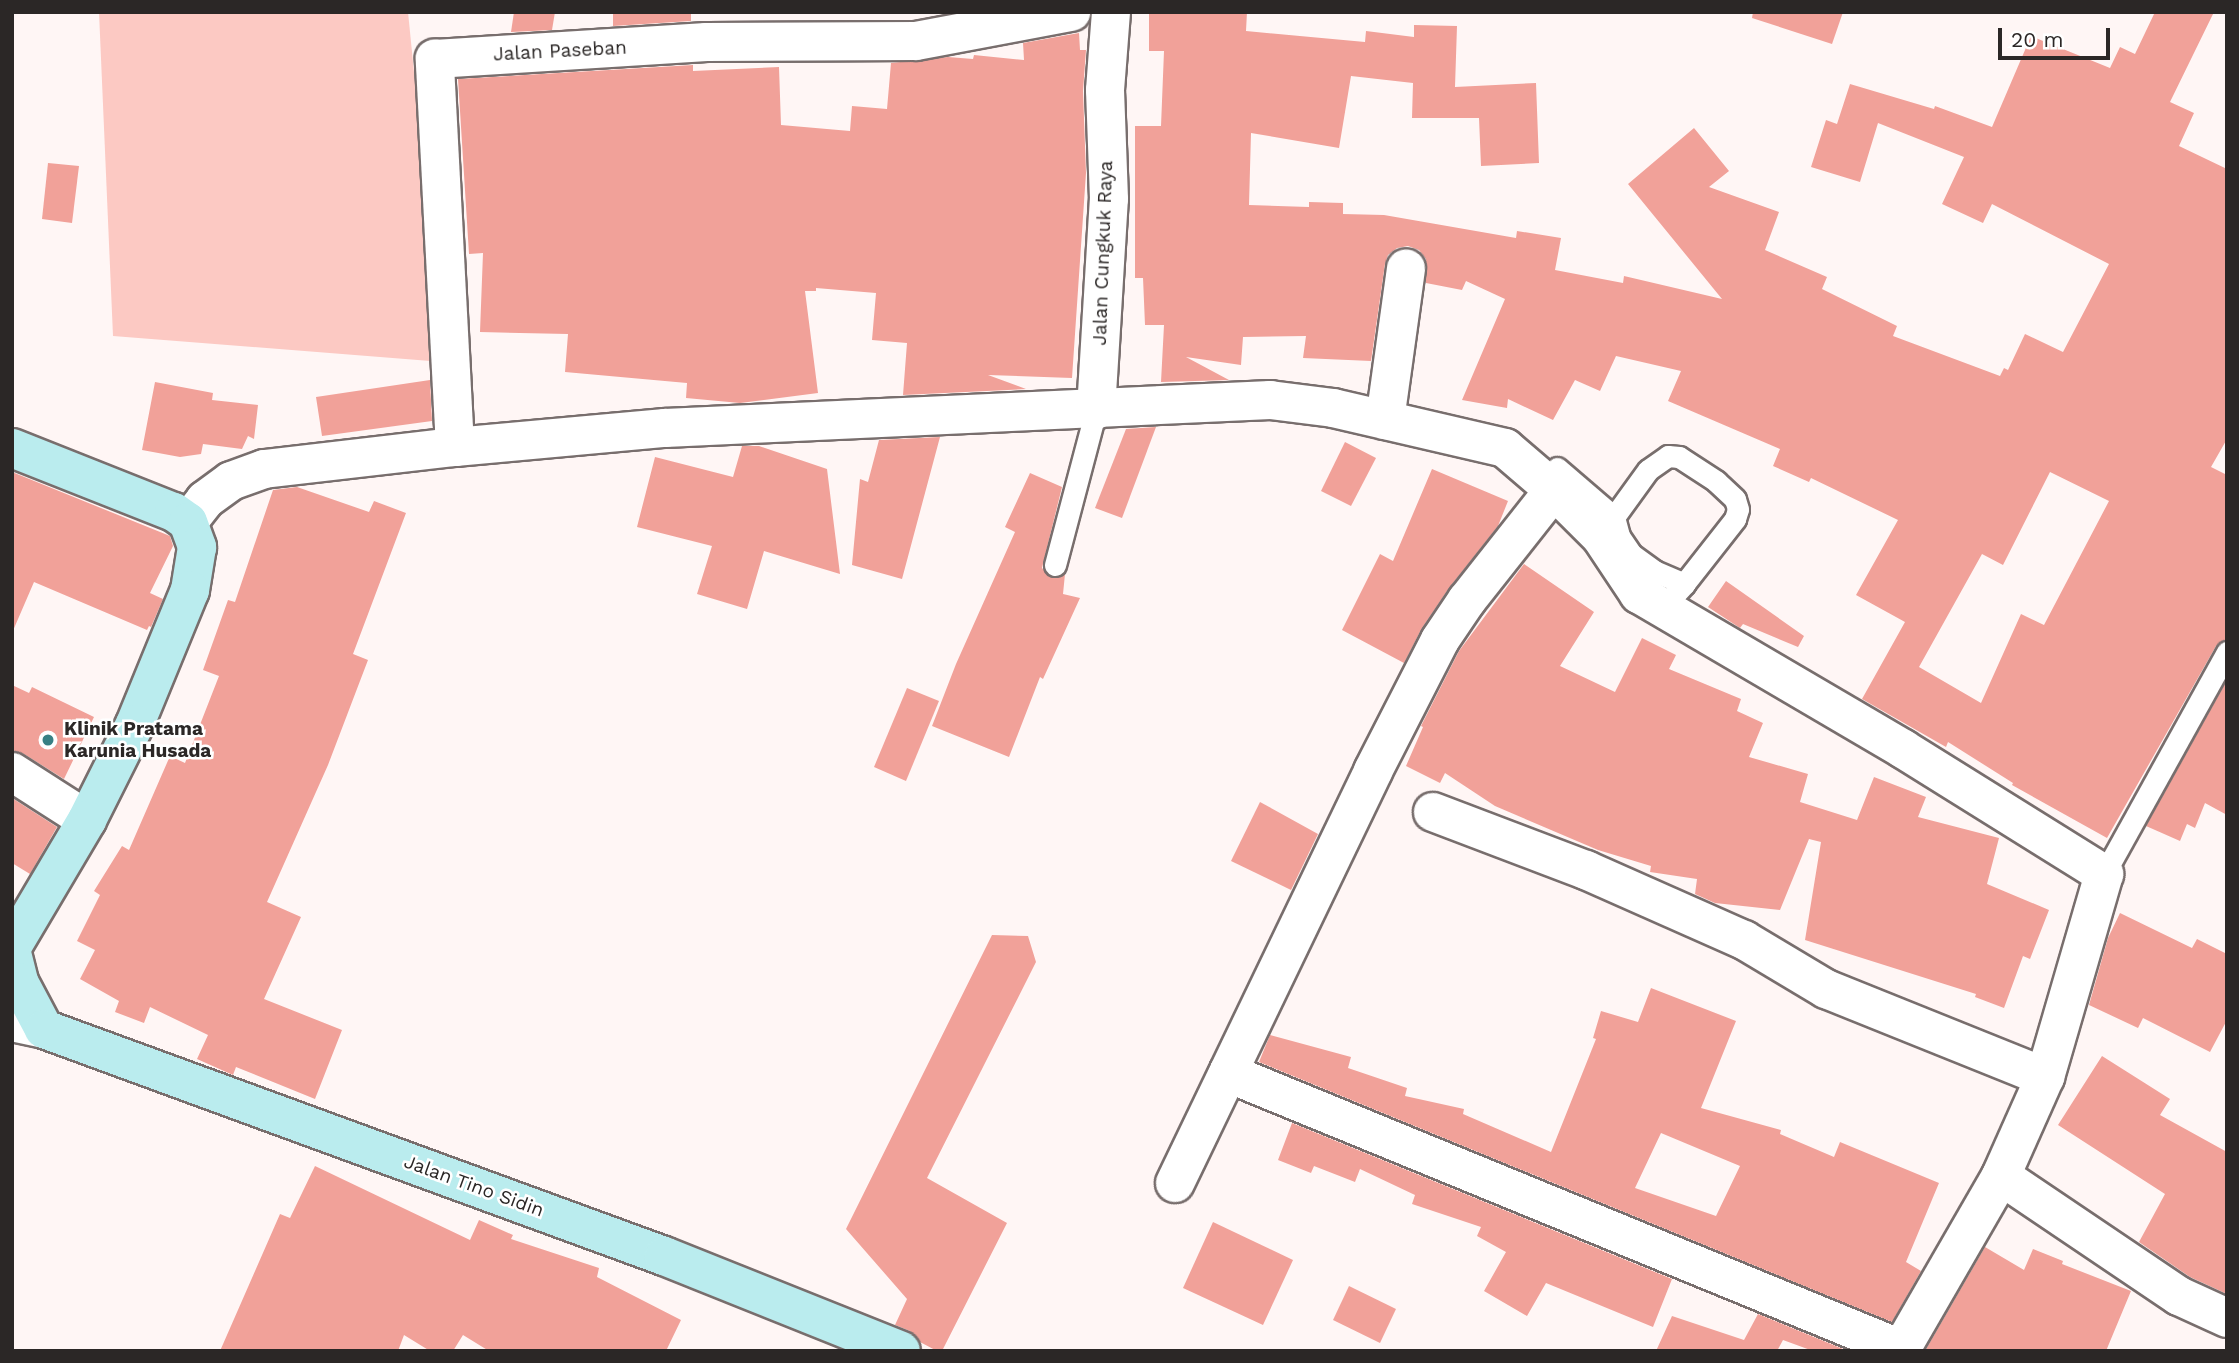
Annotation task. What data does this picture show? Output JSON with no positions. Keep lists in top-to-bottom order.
{
  "streets": {
    "street": ["Jalan Paseban", "Jalan Cungkuk Raya", "Jalan Tino Sidin"]
  },
  "places": ["Klinik Pratama Karunia Husada"],
  "scale_bar": "20 m"
}
